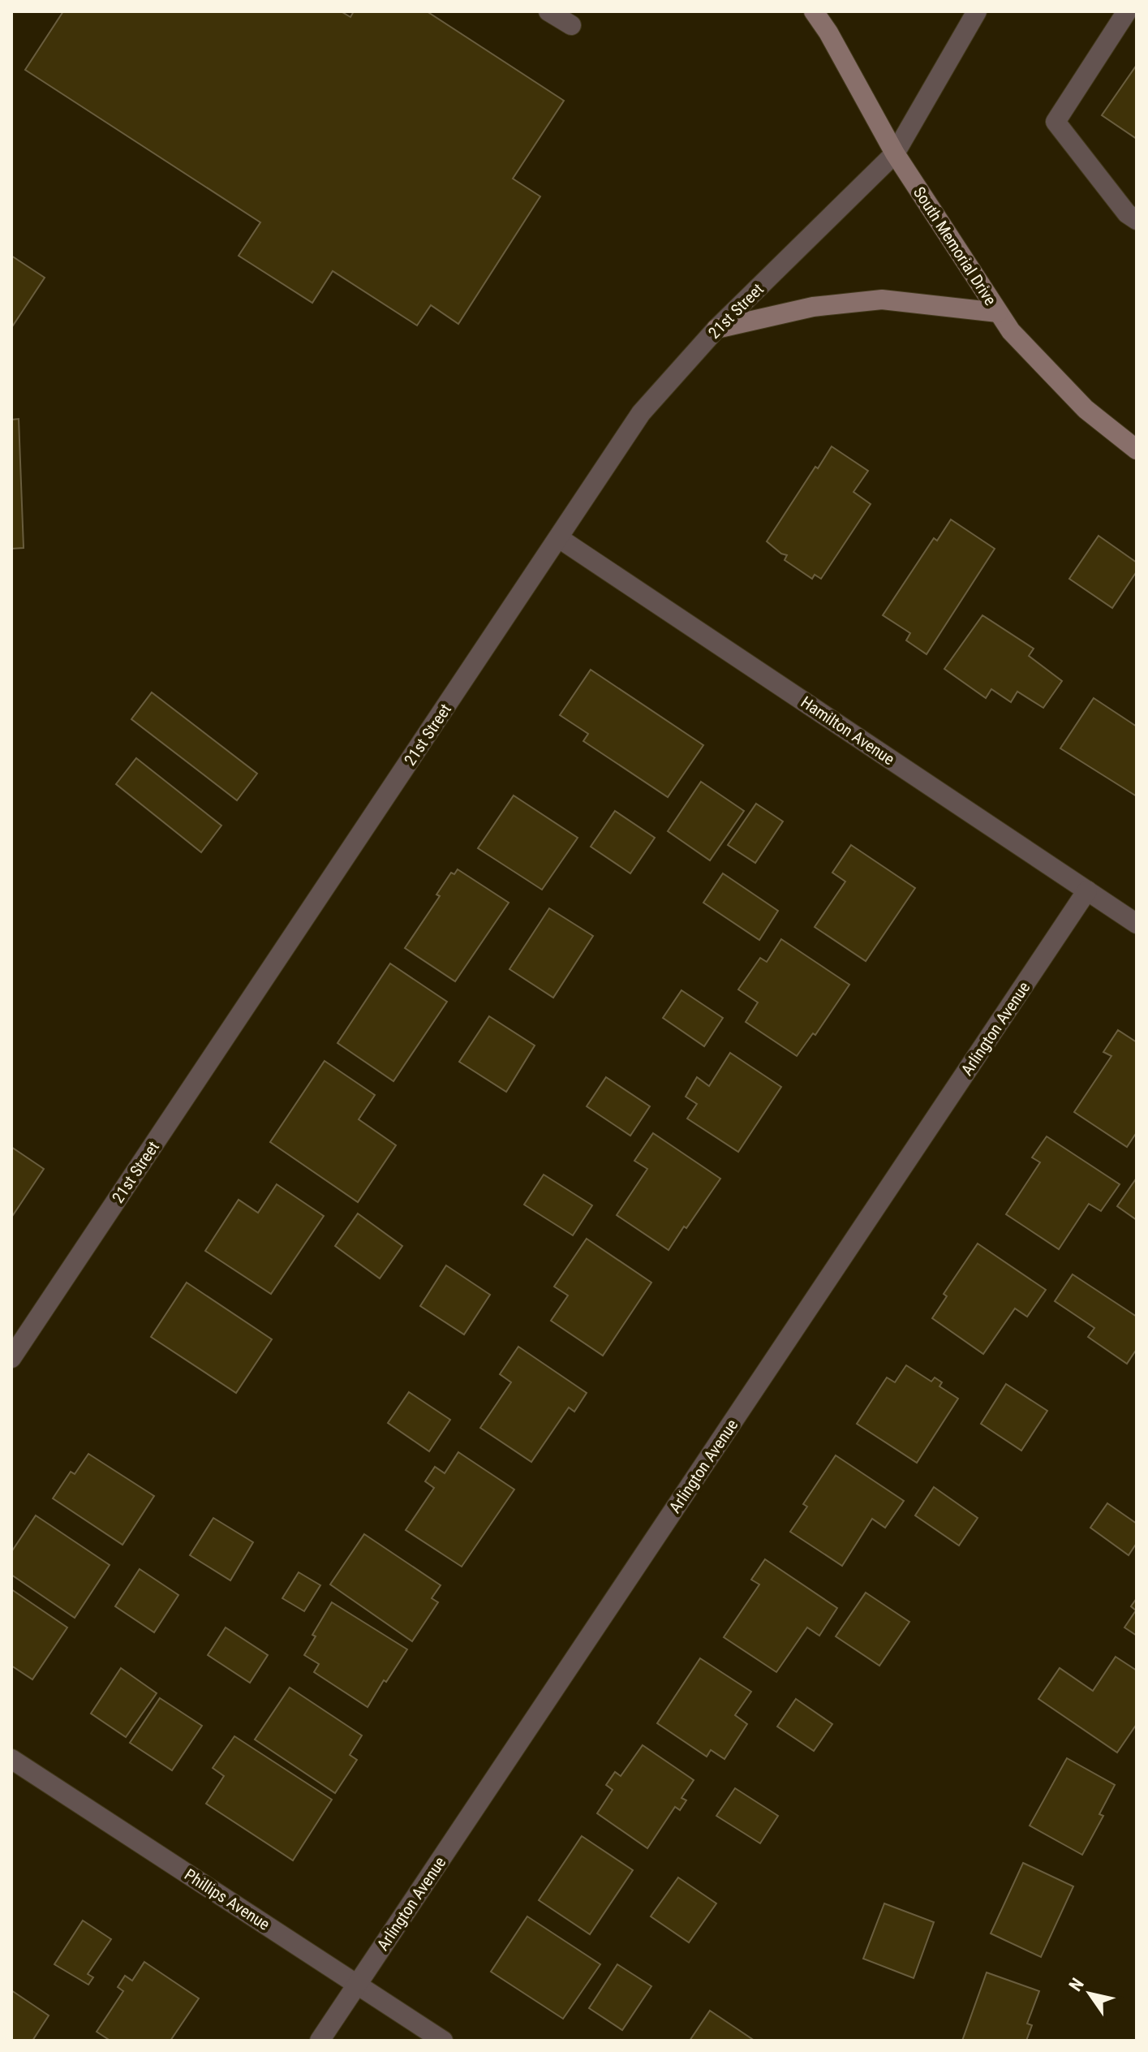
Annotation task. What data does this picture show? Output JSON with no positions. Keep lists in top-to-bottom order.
{
  "streets": {
    "main road": ["South Memorial Drive"],
    "street": [
      "21st Street",
      "Hamilton Avenue",
      "Arlington Avenue",
      "Phillips Avenue"
    ]
  },
  "crossings": [
    ["South Memorial Drive", "21st Street"],
    ["21st Street", "Hamilton Avenue"],
    ["Hamilton Avenue", "Arlington Avenue"],
    ["Arlington Avenue", "Phillips Avenue"]
  ],
  "north": "top left"
}
